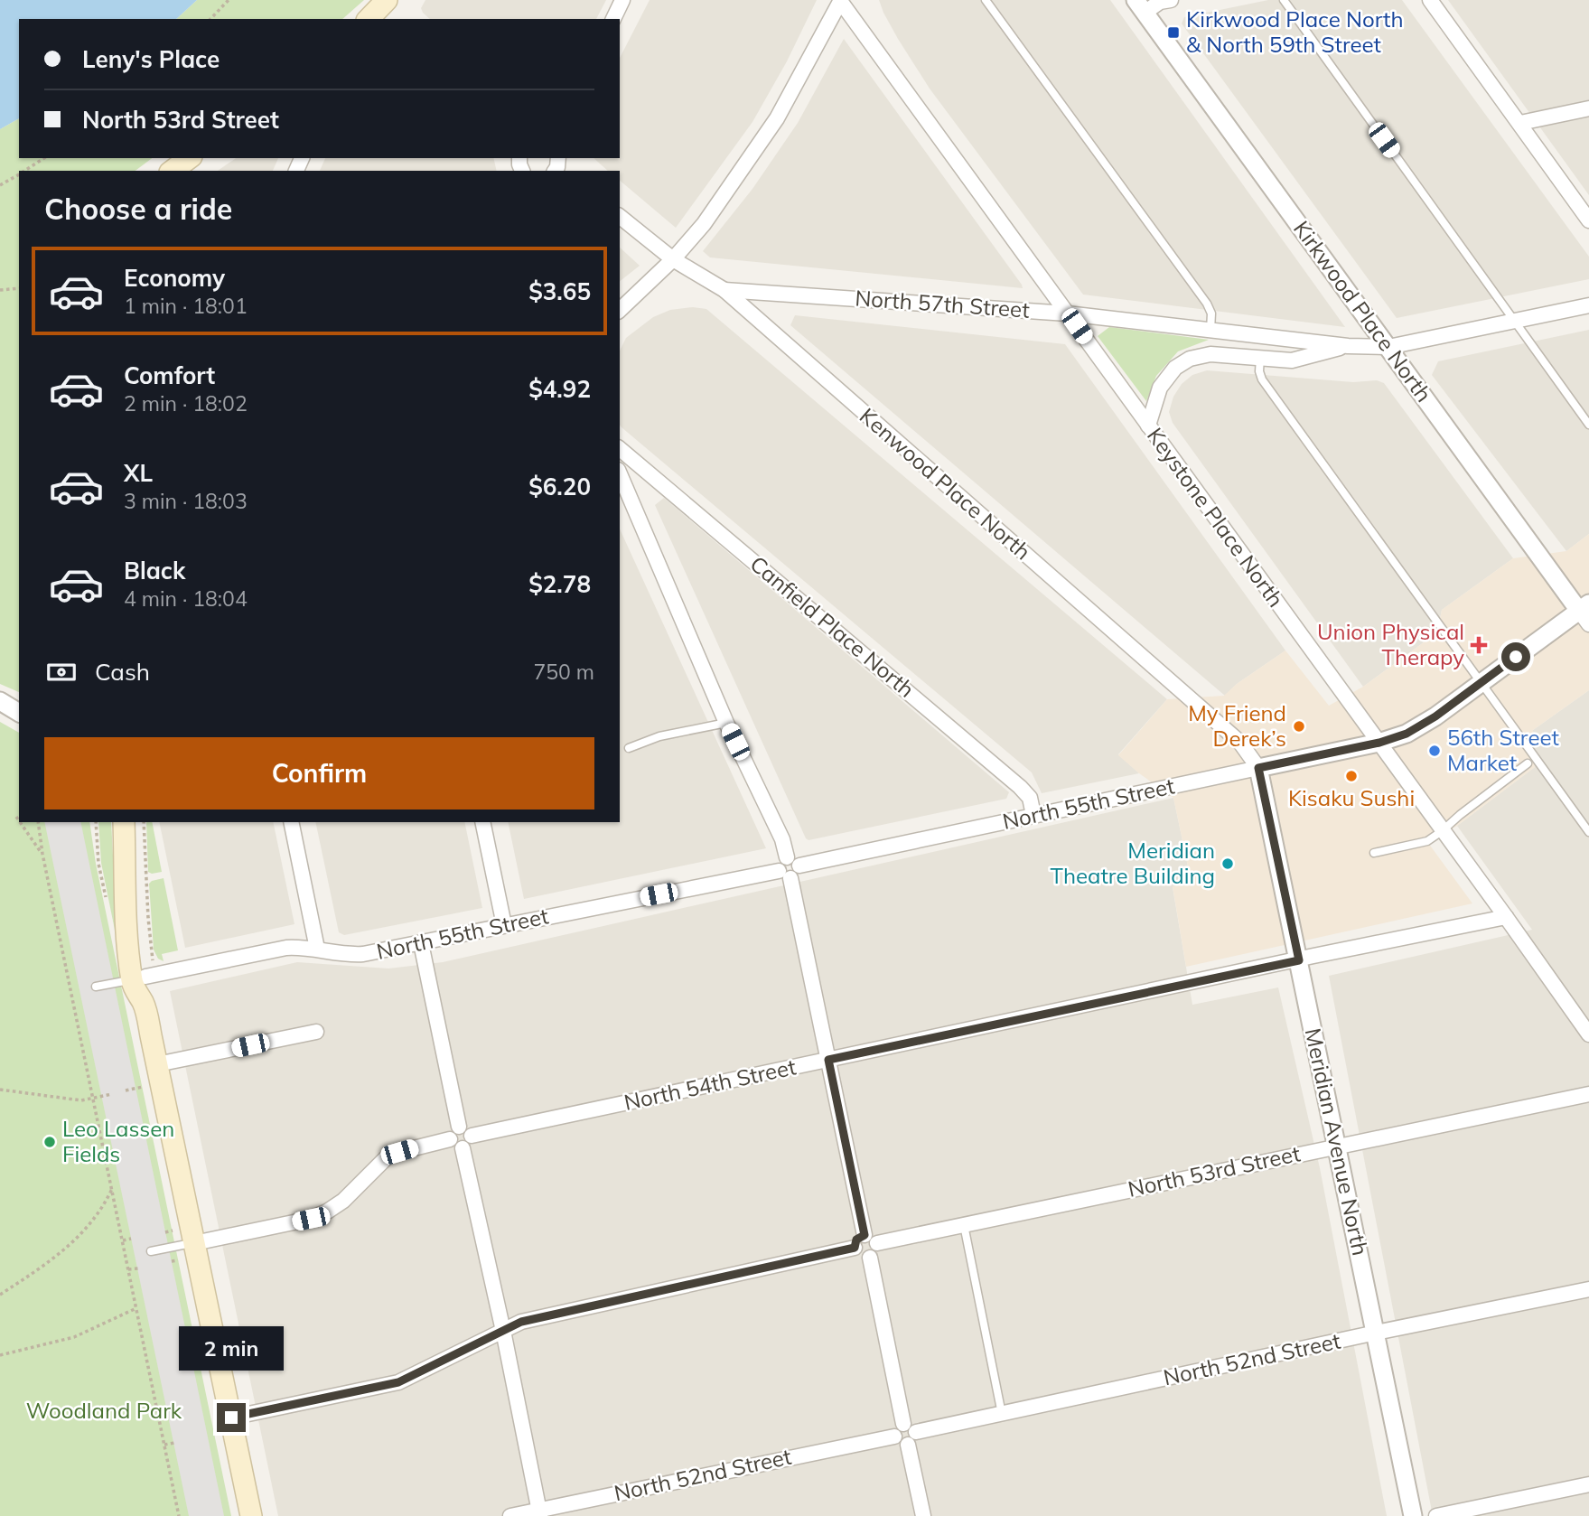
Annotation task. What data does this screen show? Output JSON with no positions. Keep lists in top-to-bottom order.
{
  "streets": {
    "street": [
      "North 57th Street",
      "Kirkwood Place North",
      "Kenwood Place North",
      "Keystone Place North",
      "Canfield Place North",
      "North 55th Street",
      "North 54th Street",
      "Meridian Avenue North",
      "North 53rd Street",
      "North 52nd Street"
    ]
  },
  "crossings": [
    ["North 57th Street", "Kirkwood Place North"],
    ["North 57th Street", "Kenwood Place North"],
    ["North 57th Street", "Keystone Place North"],
    ["Kirkwood Place North", "North 55th Street"],
    ["Kenwood Place North", "North 55th Street"],
    ["Kenwood Place North", "Meridian Avenue North"],
    ["Keystone Place North", "North 55th Street"],
    ["Keystone Place North", "North 54th Street"],
    ["Canfield Place North", "North 55th Street"],
    ["North 55th Street", "Meridian Avenue North"],
    ["North 54th Street", "Meridian Avenue North"],
    ["Meridian Avenue North", "North 53rd Street"],
    ["Meridian Avenue North", "North 52nd Street"]
  ],
  "parks": ["Woodland Park"],
  "places": {
    "transit": ["Kirkwood Place North & North 59th Street"],
    "health": ["Union Physical Therapy"],
    "other": [
      "My Friend Derek’s",
      "56th Street Market",
      "Kisaku Sushi",
      "Meridian Theatre Building",
      "Leo Lassen Fields"
    ]
  },
  "page": {
    "banner": ["Leny's Place", "North 53rd Street"],
    "heading": "Choose a ride",
    "list": [
      {
        "name": "Economy",
        "note": "1 min · 18:01",
        "value": "$3.65"
      },
      {
        "name": "Comfort",
        "note": "2 min · 18:02",
        "value": "$4.92"
      },
      {
        "name": "XL",
        "note": "3 min · 18:03",
        "value": "$6.20"
      },
      {
        "name": "Black",
        "note": "4 min · 18:04",
        "value": "$2.78"
      }
    ],
    "pay": ["Cash", "750 m"],
    "buttons": "Confirm",
    "bubble": "2 min"
  }
}
